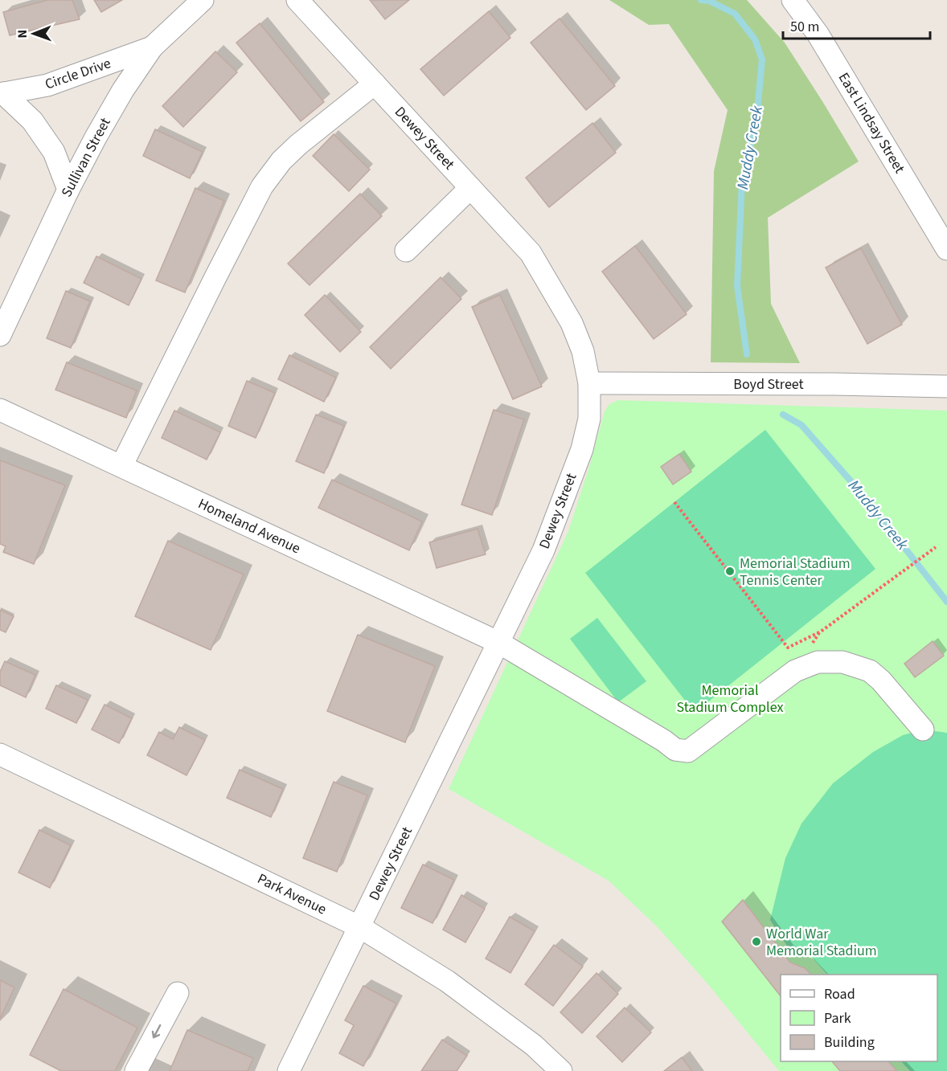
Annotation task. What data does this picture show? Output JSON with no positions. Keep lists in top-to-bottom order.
{
  "streets": {
    "street": [
      "Circle Drive",
      "East Lindsay Street",
      "Dewey Street",
      "Sullivan Street",
      "Boyd Street",
      "Homeland Avenue",
      "Park Avenue"
    ]
  },
  "crossings": [
    ["Circle Drive", "Sullivan Street"],
    ["Dewey Street", "Boyd Street"],
    ["Dewey Street", "Homeland Avenue"],
    ["Dewey Street", "Park Avenue"]
  ],
  "water": ["Muddy Creek"],
  "parks": ["Memorial Stadium Complex"],
  "places": ["Memorial Stadium Tennis Center", "World War Memorial Stadium"],
  "legend": ["Road", "Park", "Building"],
  "scale_bar": "50 m",
  "north": "left"
}
